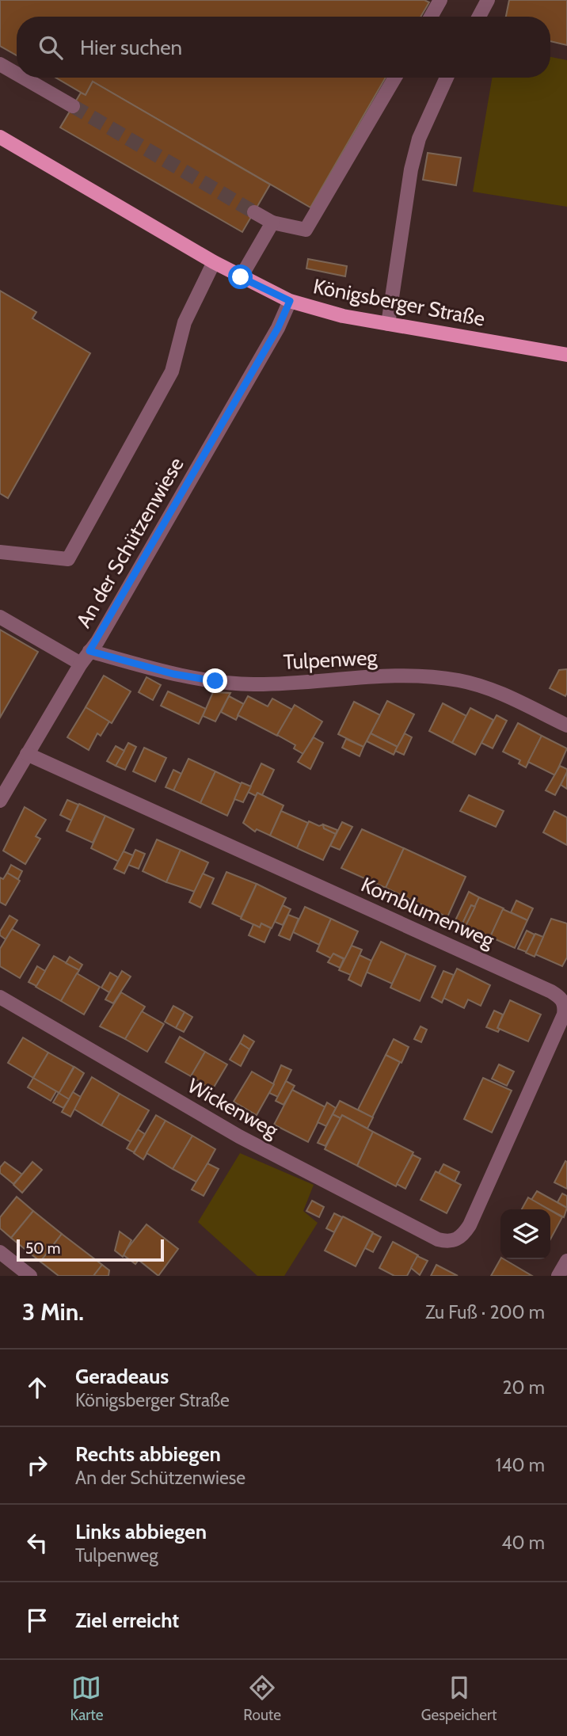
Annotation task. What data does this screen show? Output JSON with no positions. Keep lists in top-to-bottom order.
{
  "streets": {
    "main road": ["Königsberger Straße"],
    "street": [
      "An der Schützenwiese",
      "Tulpenweg",
      "Kornblumenweg",
      "Wickenweg"
    ]
  },
  "crossings": [
    ["Königsberger Straße", "An der Schützenwiese"],
    ["An der Schützenwiese", "Tulpenweg"],
    ["An der Schützenwiese", "Kornblumenweg"],
    ["Kornblumenweg", "Wickenweg"]
  ],
  "scale_bar": "50 m",
  "page": {
    "search": "Hier suchen",
    "scale": "50 m",
    "heading": ["3 Min.", "Zu Fuß · 200 m"],
    "list": [
      ["Geradeaus", "Königsberger Straße", "20 m"],
      ["Rechts abbiegen", "An der Schützenwiese", "140 m"],
      ["Links abbiegen", "Tulpenweg", "40 m"],
      "Ziel erreicht"
    ],
    "nav": ["Karte", "Route", "Gespeichert"]
  }
}
